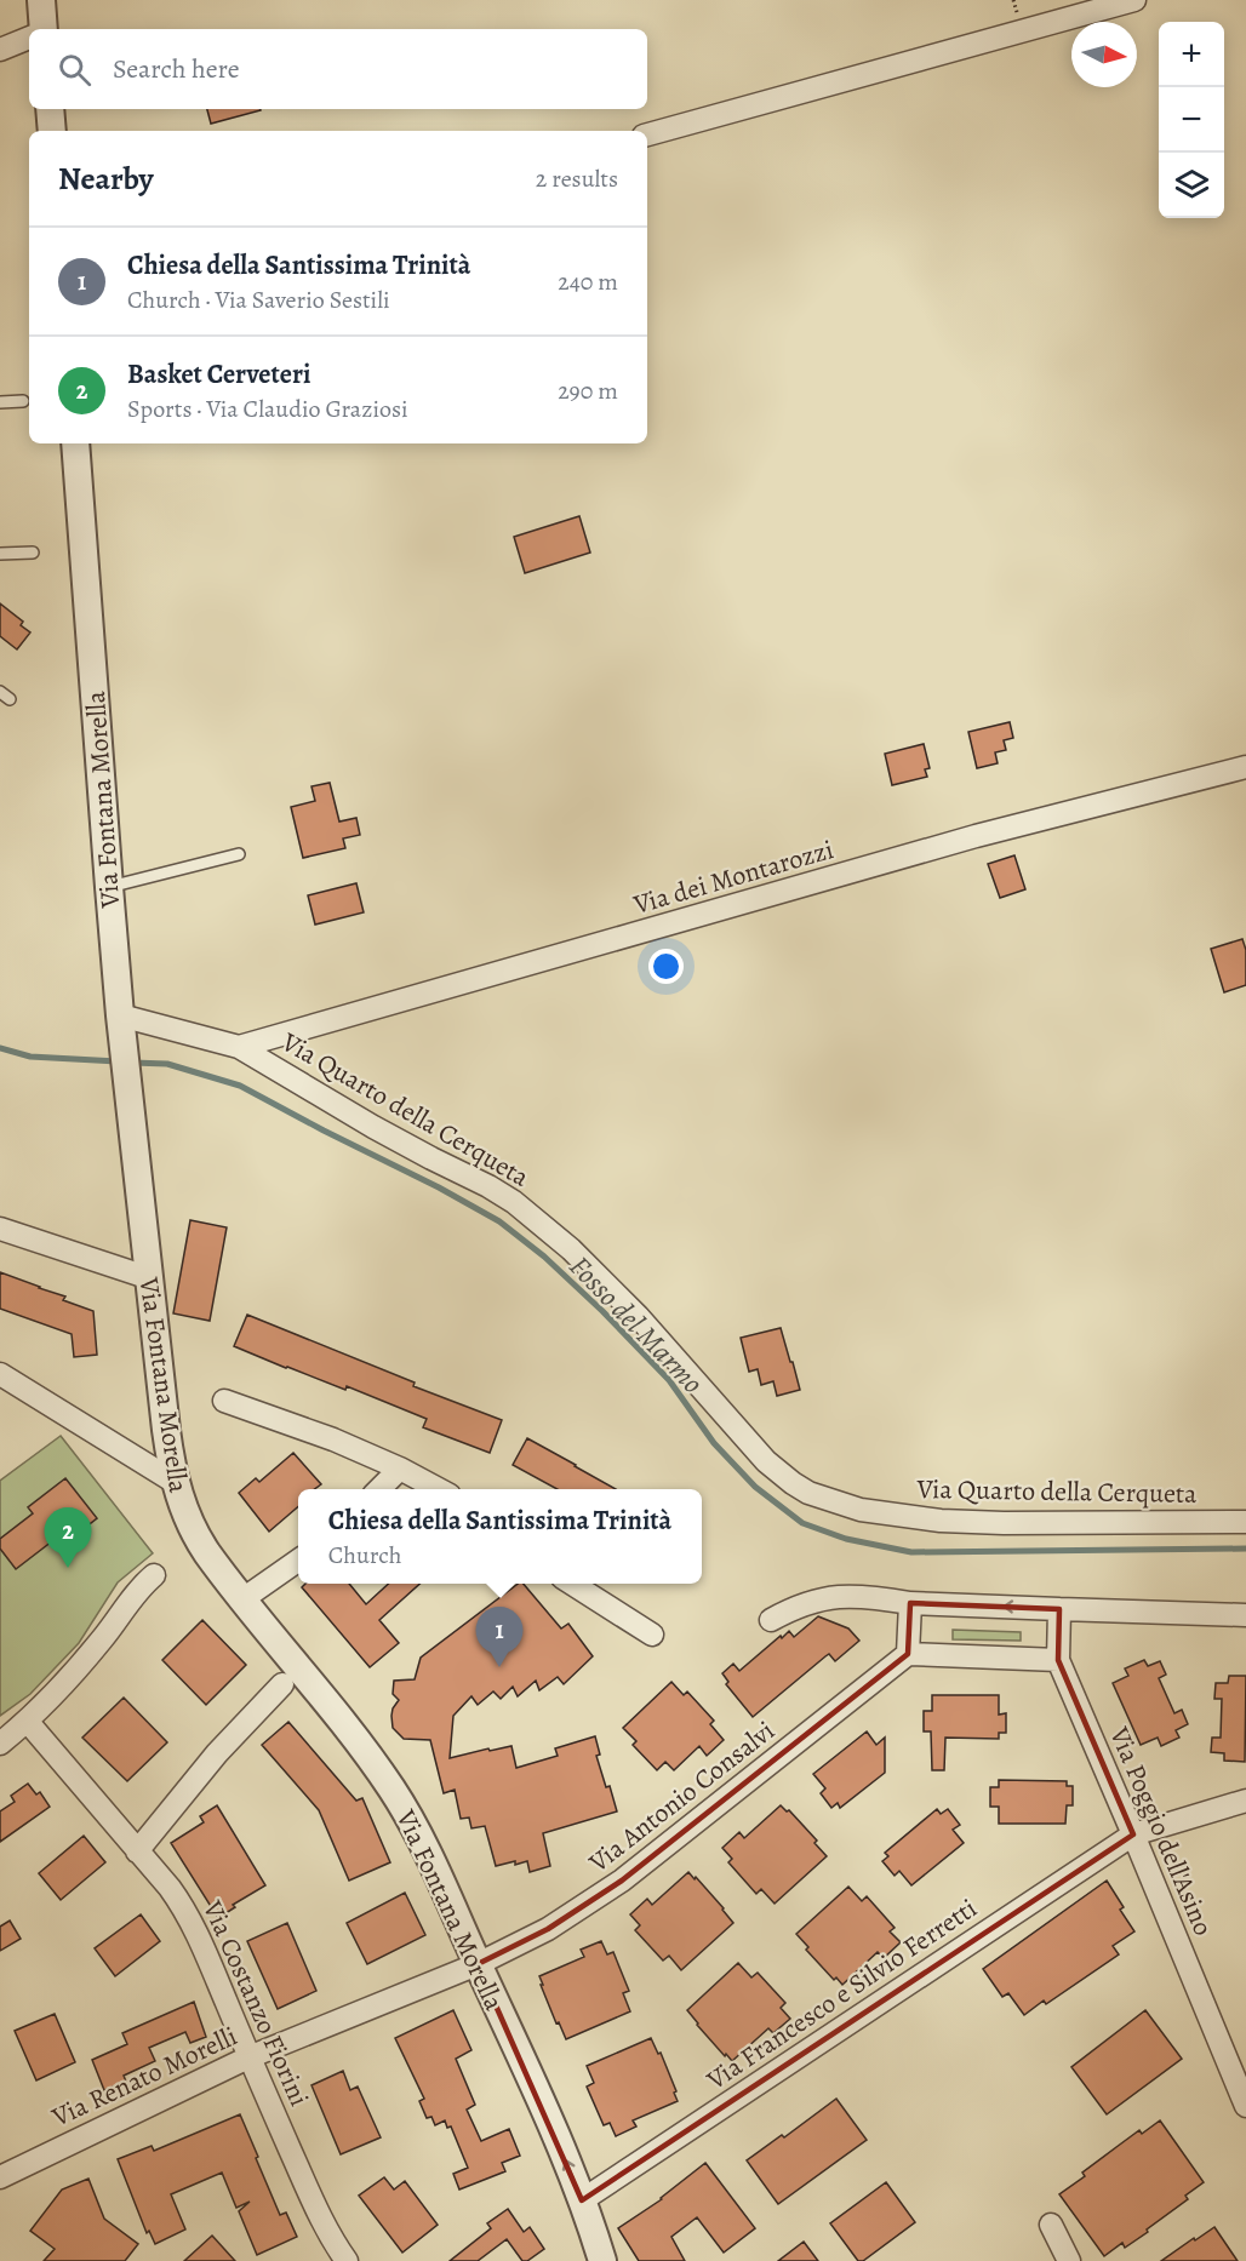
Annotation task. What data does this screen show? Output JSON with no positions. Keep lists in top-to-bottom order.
{
  "streets": {
    "street": [
      "Via Fontana Morella",
      "Via dei Montarozzi",
      "Via Quarto della Cerqueta",
      "Via Antonio Consalvi",
      "Via Poggio dell'Asino",
      "Via Francesco e Silvio Ferretti",
      "Via Costanzo Fiorini",
      "Via Renato Morelli"
    ]
  },
  "crossings": [
    ["Via Fontana Morella", "Via Quarto della Cerqueta"],
    ["Via Fontana Morella", "Via Antonio Consalvi"],
    ["Via Fontana Morella", "Via Francesco e Silvio Ferretti"],
    ["Via Fontana Morella", "Via Renato Morelli"],
    ["Via dei Montarozzi", "Via Quarto della Cerqueta"],
    ["Via Antonio Consalvi", "Via Renato Morelli"],
    ["Via Poggio dell'Asino", "Via Francesco e Silvio Ferretti"],
    ["Via Costanzo Fiorini", "Via Renato Morelli"]
  ],
  "water": ["Fosso del Marmo"],
  "north": "right",
  "page": {
    "map_buttons": ["+", "−"],
    "search": "Search here",
    "heading": ["Nearby", "2 results"],
    "list": [
      {
        "mark": "1",
        "name": "Chiesa della Santissima Trinità",
        "note": "Church · Via Saverio Sestili",
        "value": "240 m"
      },
      {
        "mark": "2",
        "name": "Basket Cerveteri",
        "note": "Sports · Via Claudio Graziosi",
        "value": "290 m"
      }
    ],
    "popup": ["Chiesa della Santissima Trinità", "Church"],
    "pins": ["2", "1"]
  }
}
